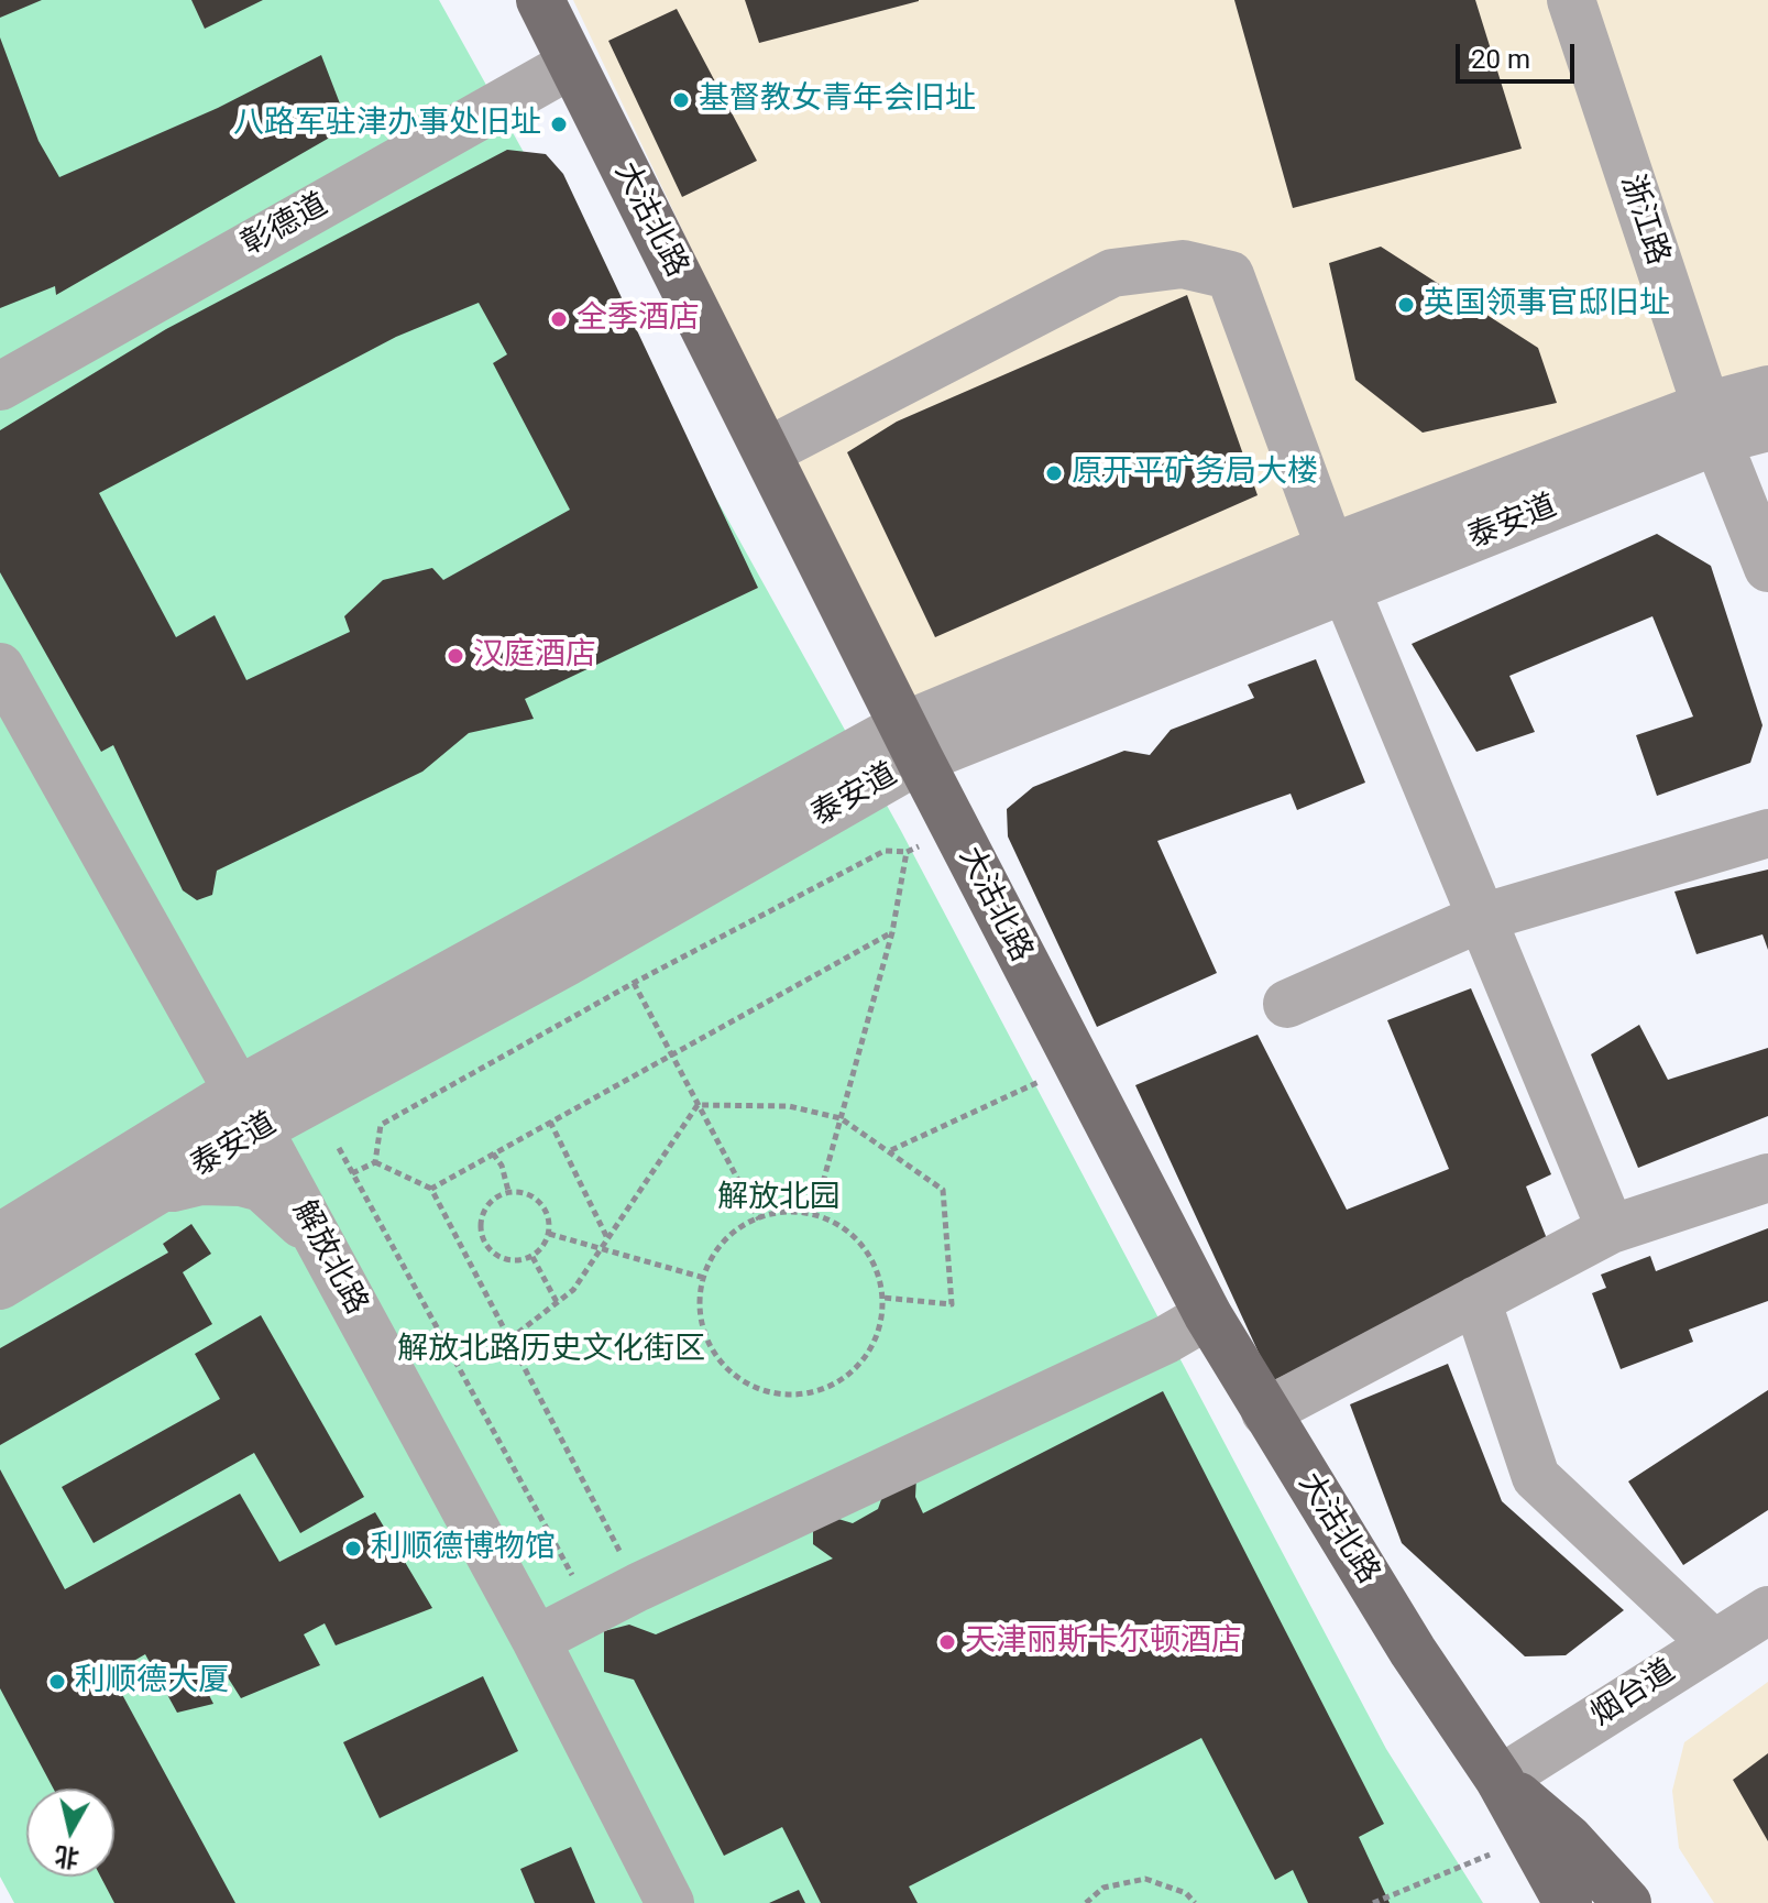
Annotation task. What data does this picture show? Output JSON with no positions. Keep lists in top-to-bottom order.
{
  "streets": {
    "main road": ["大沽北路"],
    "street": [
      "浙江路",
      "彰德道",
      "泰安道",
      "解放北路",
      "烟台道"
    ]
  },
  "crossings": [
    ["大沽北路", "彰德道"],
    ["大沽北路", "泰安道"],
    ["大沽北路", "烟台道"],
    ["浙江路", "泰安道"],
    ["泰安道", "解放北路"]
  ],
  "parks": ["解放北园", "解放北路历史文化街区"],
  "places": [
    "基督教女青年会旧址",
    "八路军驻津办事处旧址",
    "英国领事官邸旧址",
    "全季酒店",
    "原开平矿务局大楼",
    "汉庭酒店",
    "利顺德博物馆",
    "天津丽斯卡尔顿酒店",
    "利顺德大厦"
  ],
  "scale_bar": "20 m",
  "north": "bottom"
}
